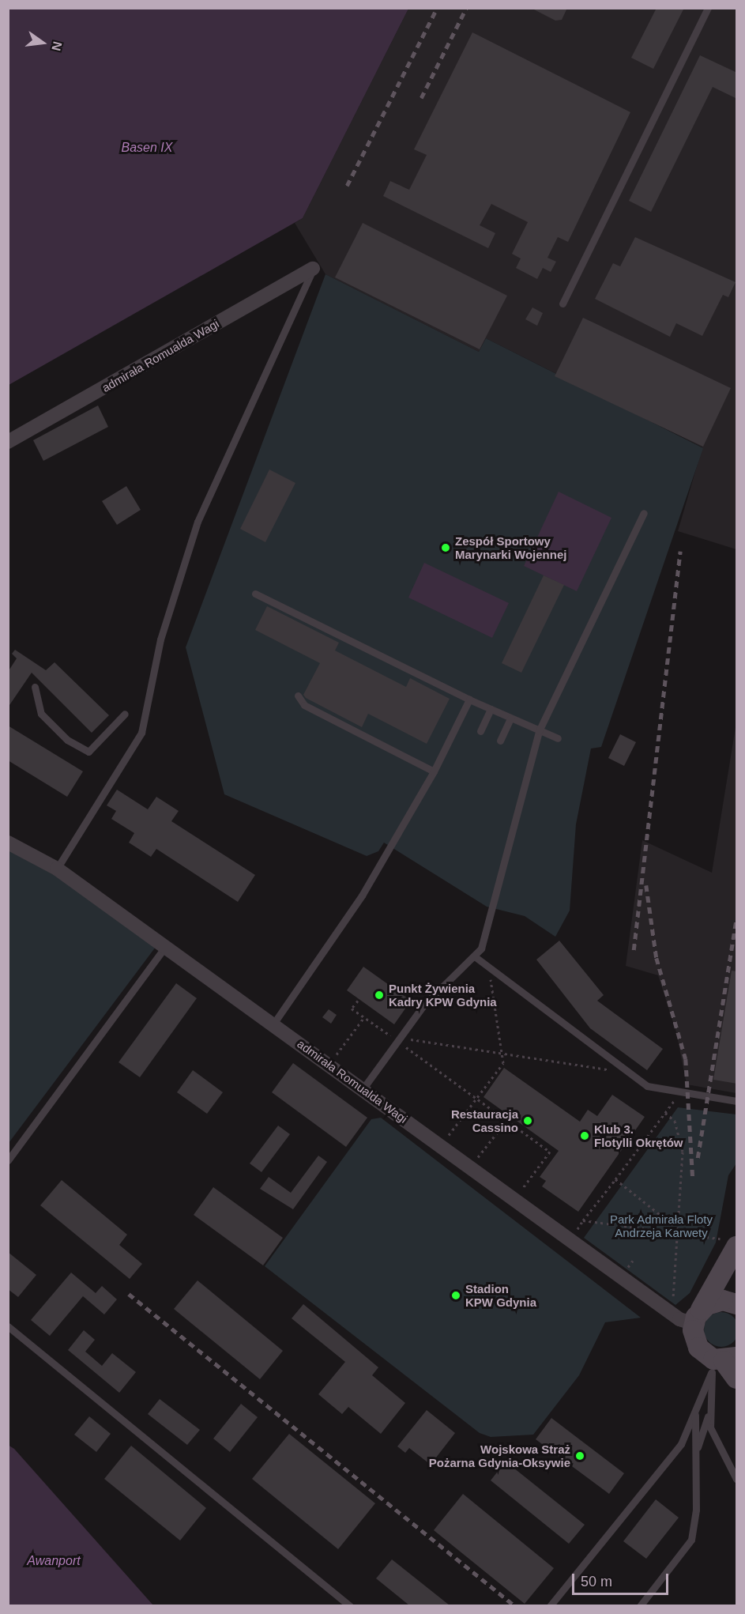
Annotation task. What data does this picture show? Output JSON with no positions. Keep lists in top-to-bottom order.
{
  "streets": {
    "street": ["admirała Romualda Wagi"]
  },
  "water": ["Basen IX", "Awanport"],
  "parks": ["Park Admirała Floty Andrzeja Karwety"],
  "places": [
    "Zespół Sportowy Marynarki Wojennej",
    "Punkt Żywienia Kadry KPW Gdynia",
    "Restauracja Cassino",
    "Klub 3. Flotylli Okrętów",
    "Stadion KPW Gdynia",
    "Wojskowa Straż Pożarna Gdynia-Oksywie"
  ],
  "scale_bar": "50 m",
  "north": "right"
}
